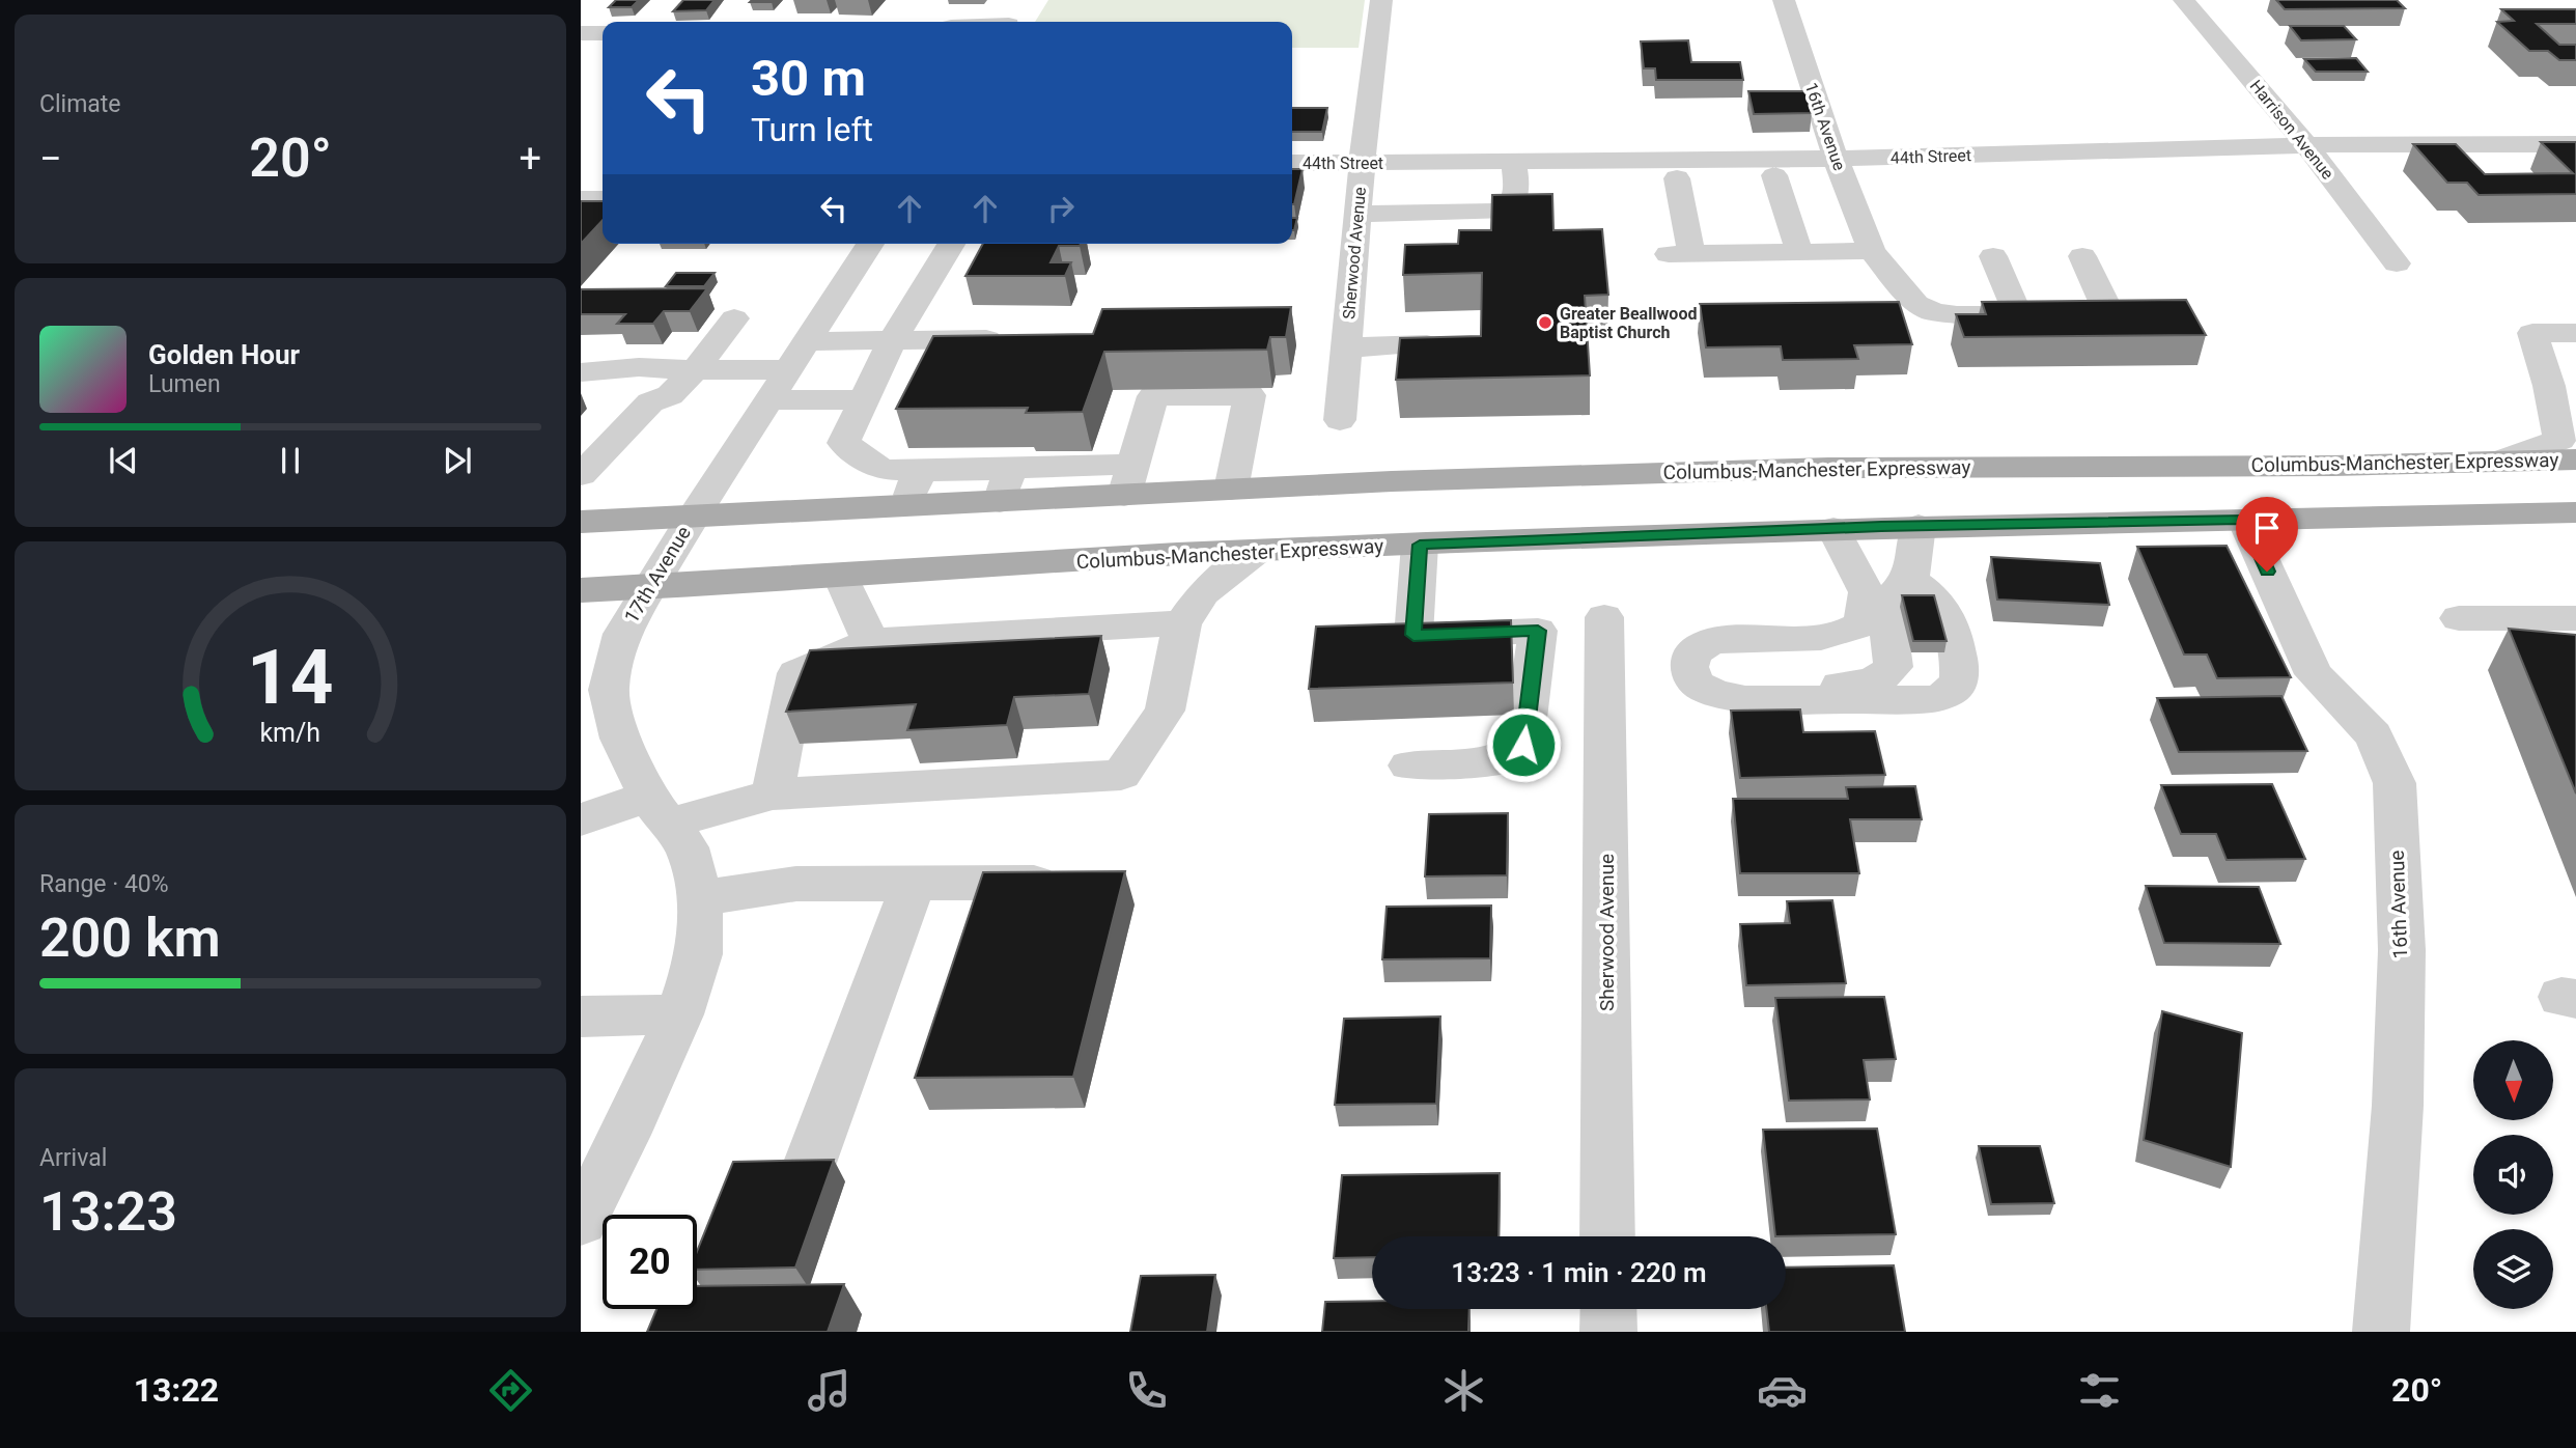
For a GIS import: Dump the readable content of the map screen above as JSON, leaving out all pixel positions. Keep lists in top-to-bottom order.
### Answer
{
  "streets": {
    "main road": ["Columbus-Manchester Expressway"],
    "street": [
      "16th Avenue",
      "Harrison Avenue",
      "44th Street",
      "Sherwood Avenue",
      "17th Avenue"
    ]
  },
  "crossings": [
    ["16th Avenue", "44th Street"],
    ["16th Avenue", "Columbus-Manchester Expressway"],
    ["Harrison Avenue", "44th Street"],
    ["44th Street", "Sherwood Avenue"],
    ["Columbus-Manchester Expressway", "17th Avenue"]
  ],
  "places": ["Greater Beallwood Baptist Church"],
  "north": "bottom",
  "page": {
    "tile": [
      "Climate",
      ["Range · 40%", "200 km"],
      ["Arrival", "13:23"]
    ],
    "turn": ["30 m", "Turn left"],
    "heat": ["−", "20°", "+"],
    "song": ["Golden Hour", "Lumen"],
    "limit": "20",
    "trip": "13:23 · 1 min · 220 m",
    "tabs": ["13:22", "20°"],
    "gauge": ["14", "km/h"]
  }
}
